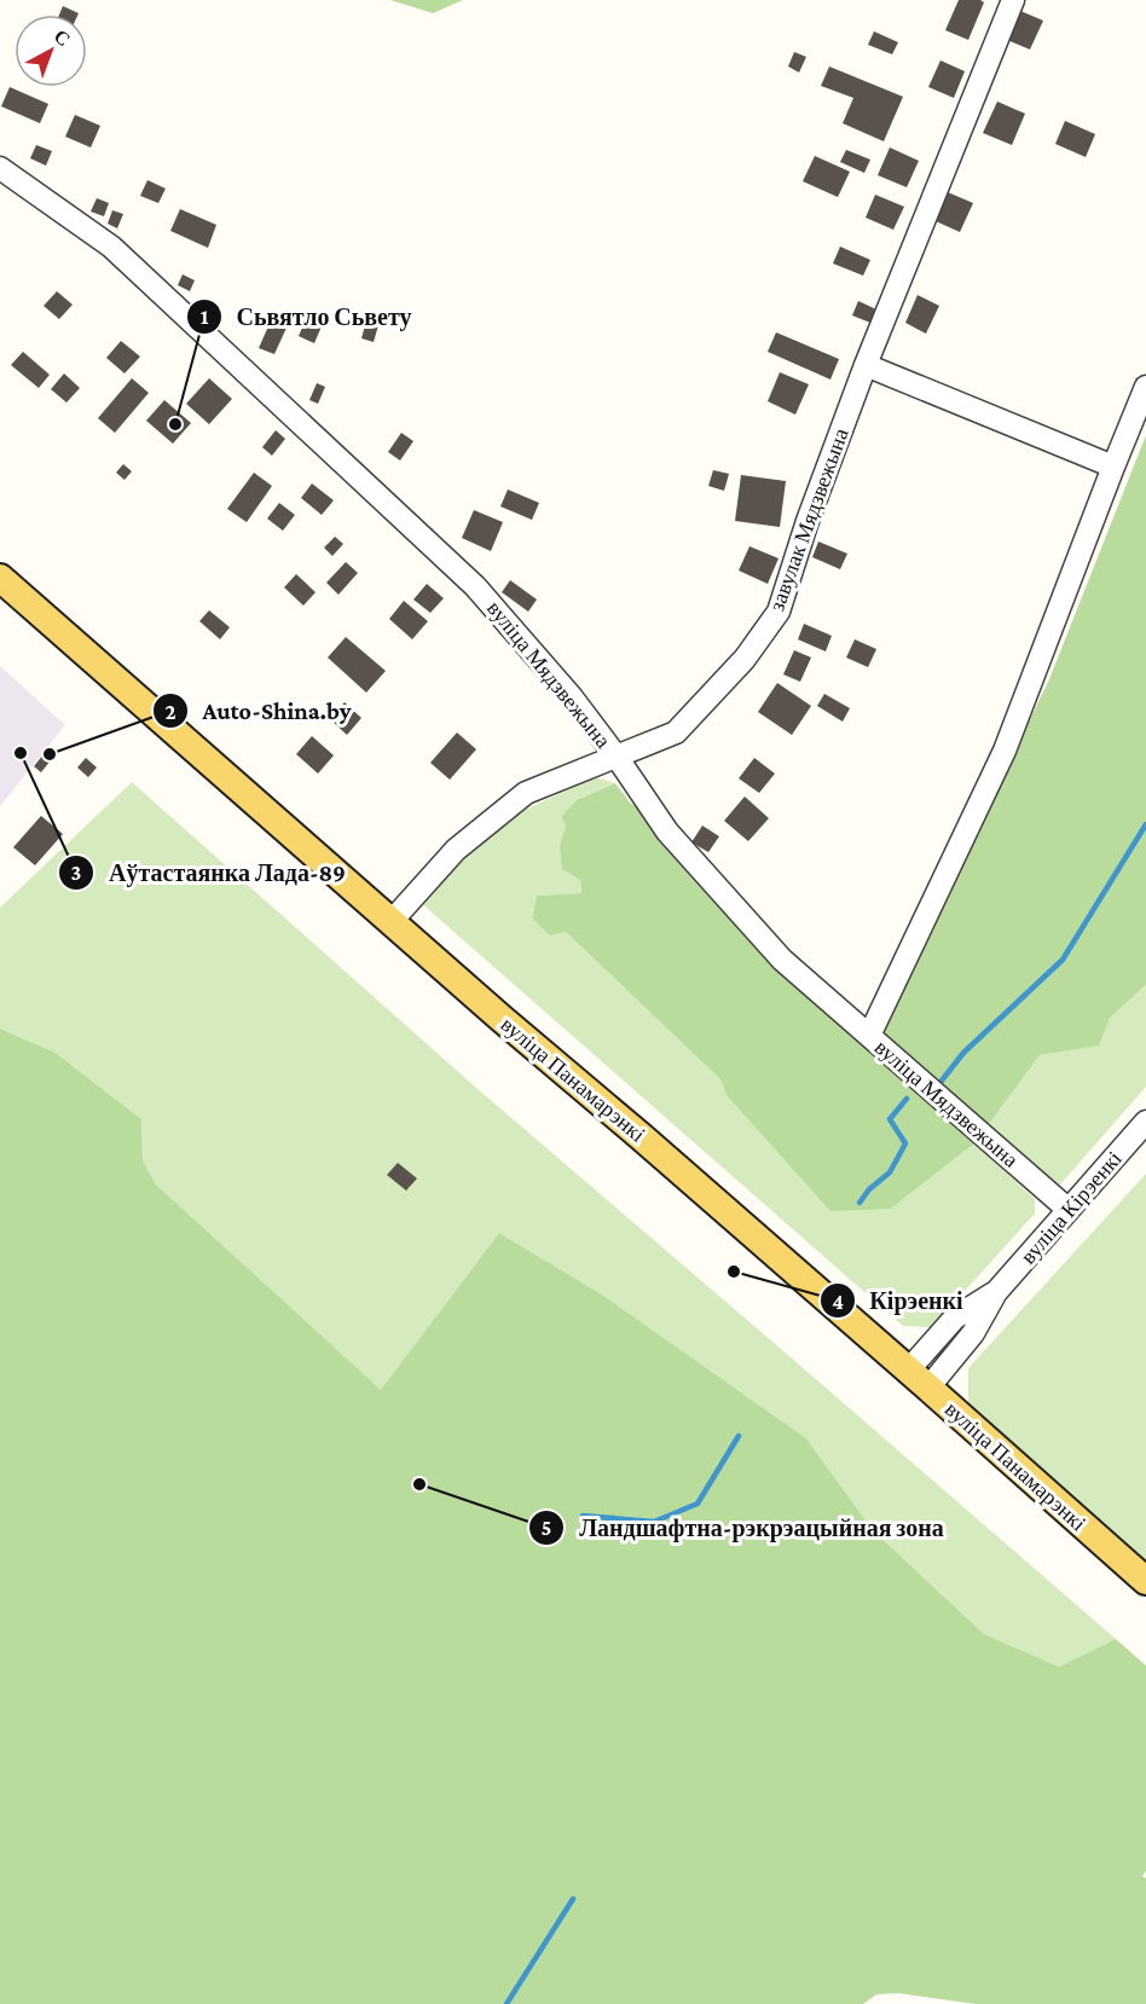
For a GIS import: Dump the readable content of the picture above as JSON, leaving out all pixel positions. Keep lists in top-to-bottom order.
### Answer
{
  "streets": {
    "main road": ["вуліца Панамарэнкі"],
    "street": ["завулак Мядзвежына", "вуліца Мядзвежына", "вуліца Кірэенкі"]
  },
  "crossings": [
    ["завулак Мядзвежына", "вуліца Мядзвежына"],
    ["завулак Мядзвежына", "вуліца Панамарэнкі"],
    ["вуліца Мядзвежына", "вуліца Кірэенкі"],
    ["вуліца Панамарэнкі", "вуліца Кірэенкі"]
  ],
  "places": [
    "Сьвятло Сьвету",
    "Аўтастаянка Лада-89",
    "Auto-Shina.by",
    "Кірэенкі",
    "Ландшафтна-рэкрэацыйная зона"
  ],
  "north": "top right"
}
